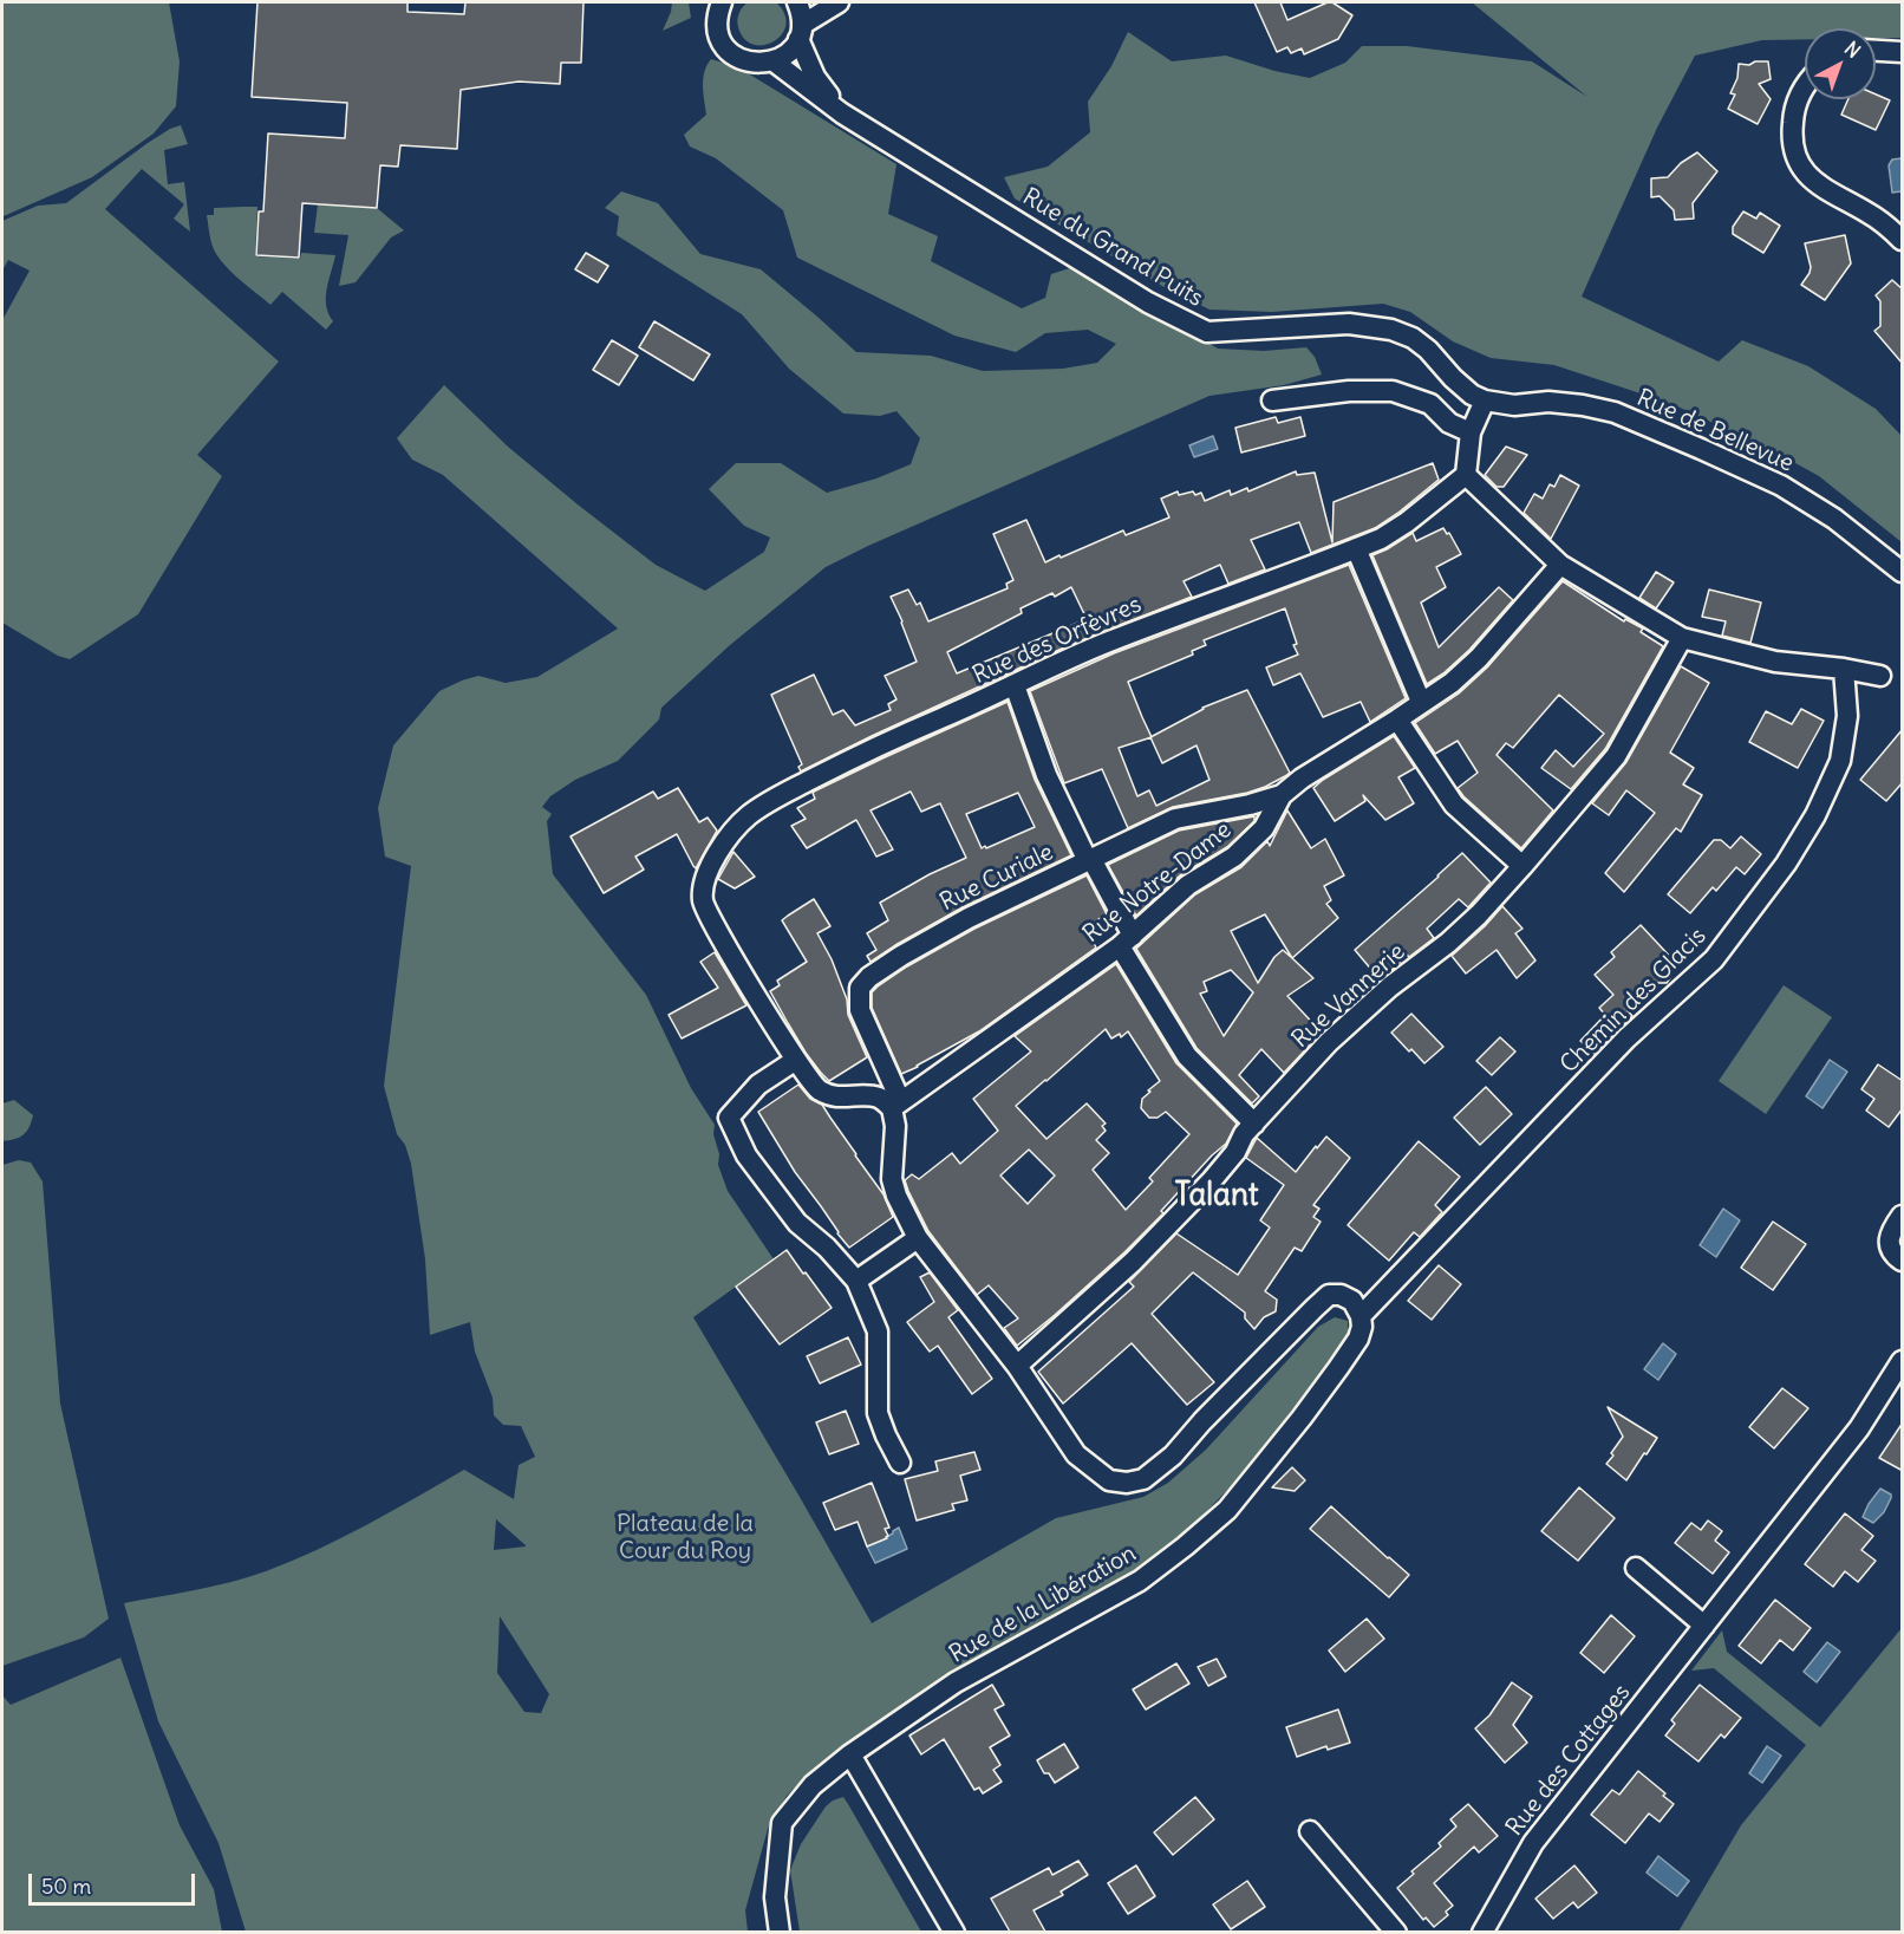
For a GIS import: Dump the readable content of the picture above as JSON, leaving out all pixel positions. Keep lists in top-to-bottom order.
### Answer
{
  "streets": {
    "street": [
      "Rue du Grand Puits",
      "Rue de Bellevue",
      "Rue des Orfèvres",
      "Rue Curiale",
      "Rue Notre-Dame",
      "Rue Vannerie",
      "Chemin des Glacis",
      "Rue de la Libération",
      "Rue des Cottages"
    ]
  },
  "crossings": [
    ["Rue du Grand Puits", "Rue de Bellevue"],
    ["Rue Curiale", "Rue Notre-Dame"],
    ["Chemin des Glacis", "Rue de la Libération"]
  ],
  "districts": ["Talant"],
  "parks": ["Plateau de la Cour du Roy"],
  "scale_bar": "50 m",
  "north": "top right"
}
